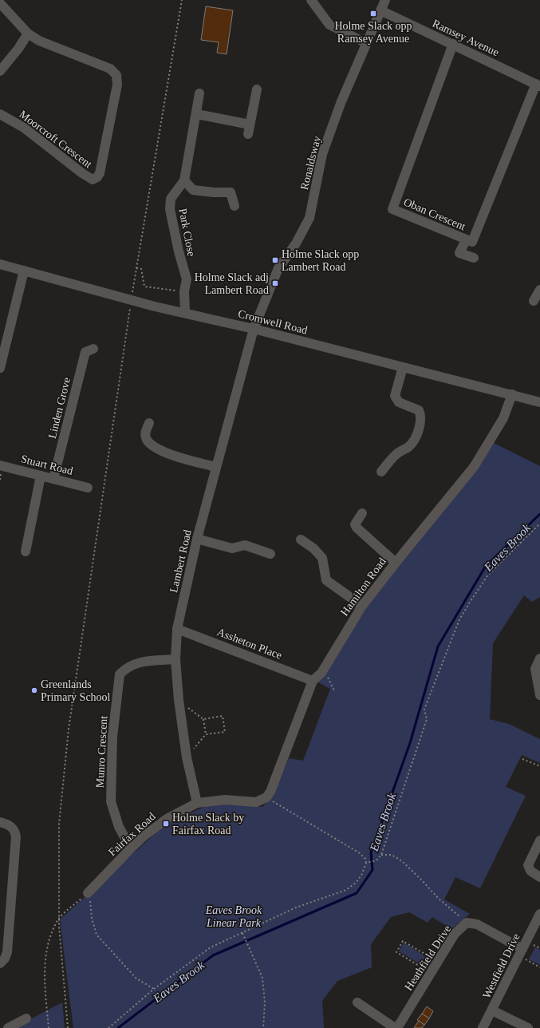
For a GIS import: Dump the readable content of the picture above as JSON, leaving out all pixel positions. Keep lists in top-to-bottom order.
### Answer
{
  "streets": {
    "street": [
      "Ramsey Avenue",
      "Moorcroft Crescent",
      "Ronaldsway",
      "Oban Crescent",
      "Park Close",
      "Cromwell Road",
      "Linden Grove",
      "Stuart Road",
      "Lambert Road",
      "Hamilton Road",
      "Assheton Place",
      "Munro Crescent",
      "Fairfax Road",
      "Heathfield Drive",
      "Westfield Drive"
    ]
  },
  "crossings": [
    ["Ramsey Avenue", "Ronaldsway"],
    ["Ramsey Avenue", "Oban Crescent"],
    ["Ronaldsway", "Cromwell Road"],
    ["Ronaldsway", "Lambert Road"],
    ["Park Close", "Cromwell Road"],
    ["Cromwell Road", "Lambert Road"],
    ["Cromwell Road", "Hamilton Road"],
    ["Linden Grove", "Stuart Road"],
    ["Lambert Road", "Assheton Place"],
    ["Lambert Road", "Munro Crescent"],
    ["Lambert Road", "Fairfax Road"],
    ["Hamilton Road", "Assheton Place"],
    ["Hamilton Road", "Fairfax Road"],
    ["Munro Crescent", "Fairfax Road"],
    ["Heathfield Drive", "Westfield Drive"]
  ],
  "water": ["Eaves Brook"],
  "parks": ["Eaves Brook Linear Park"],
  "places": {
    "transit": [
      "Holme Slack opp Ramsey Avenue",
      "Holme Slack opp Lambert Road",
      "Holme Slack adj Lambert Road",
      "Holme Slack by Fairfax Road"
    ],
    "other": ["Greenlands Primary School"]
  }
}
